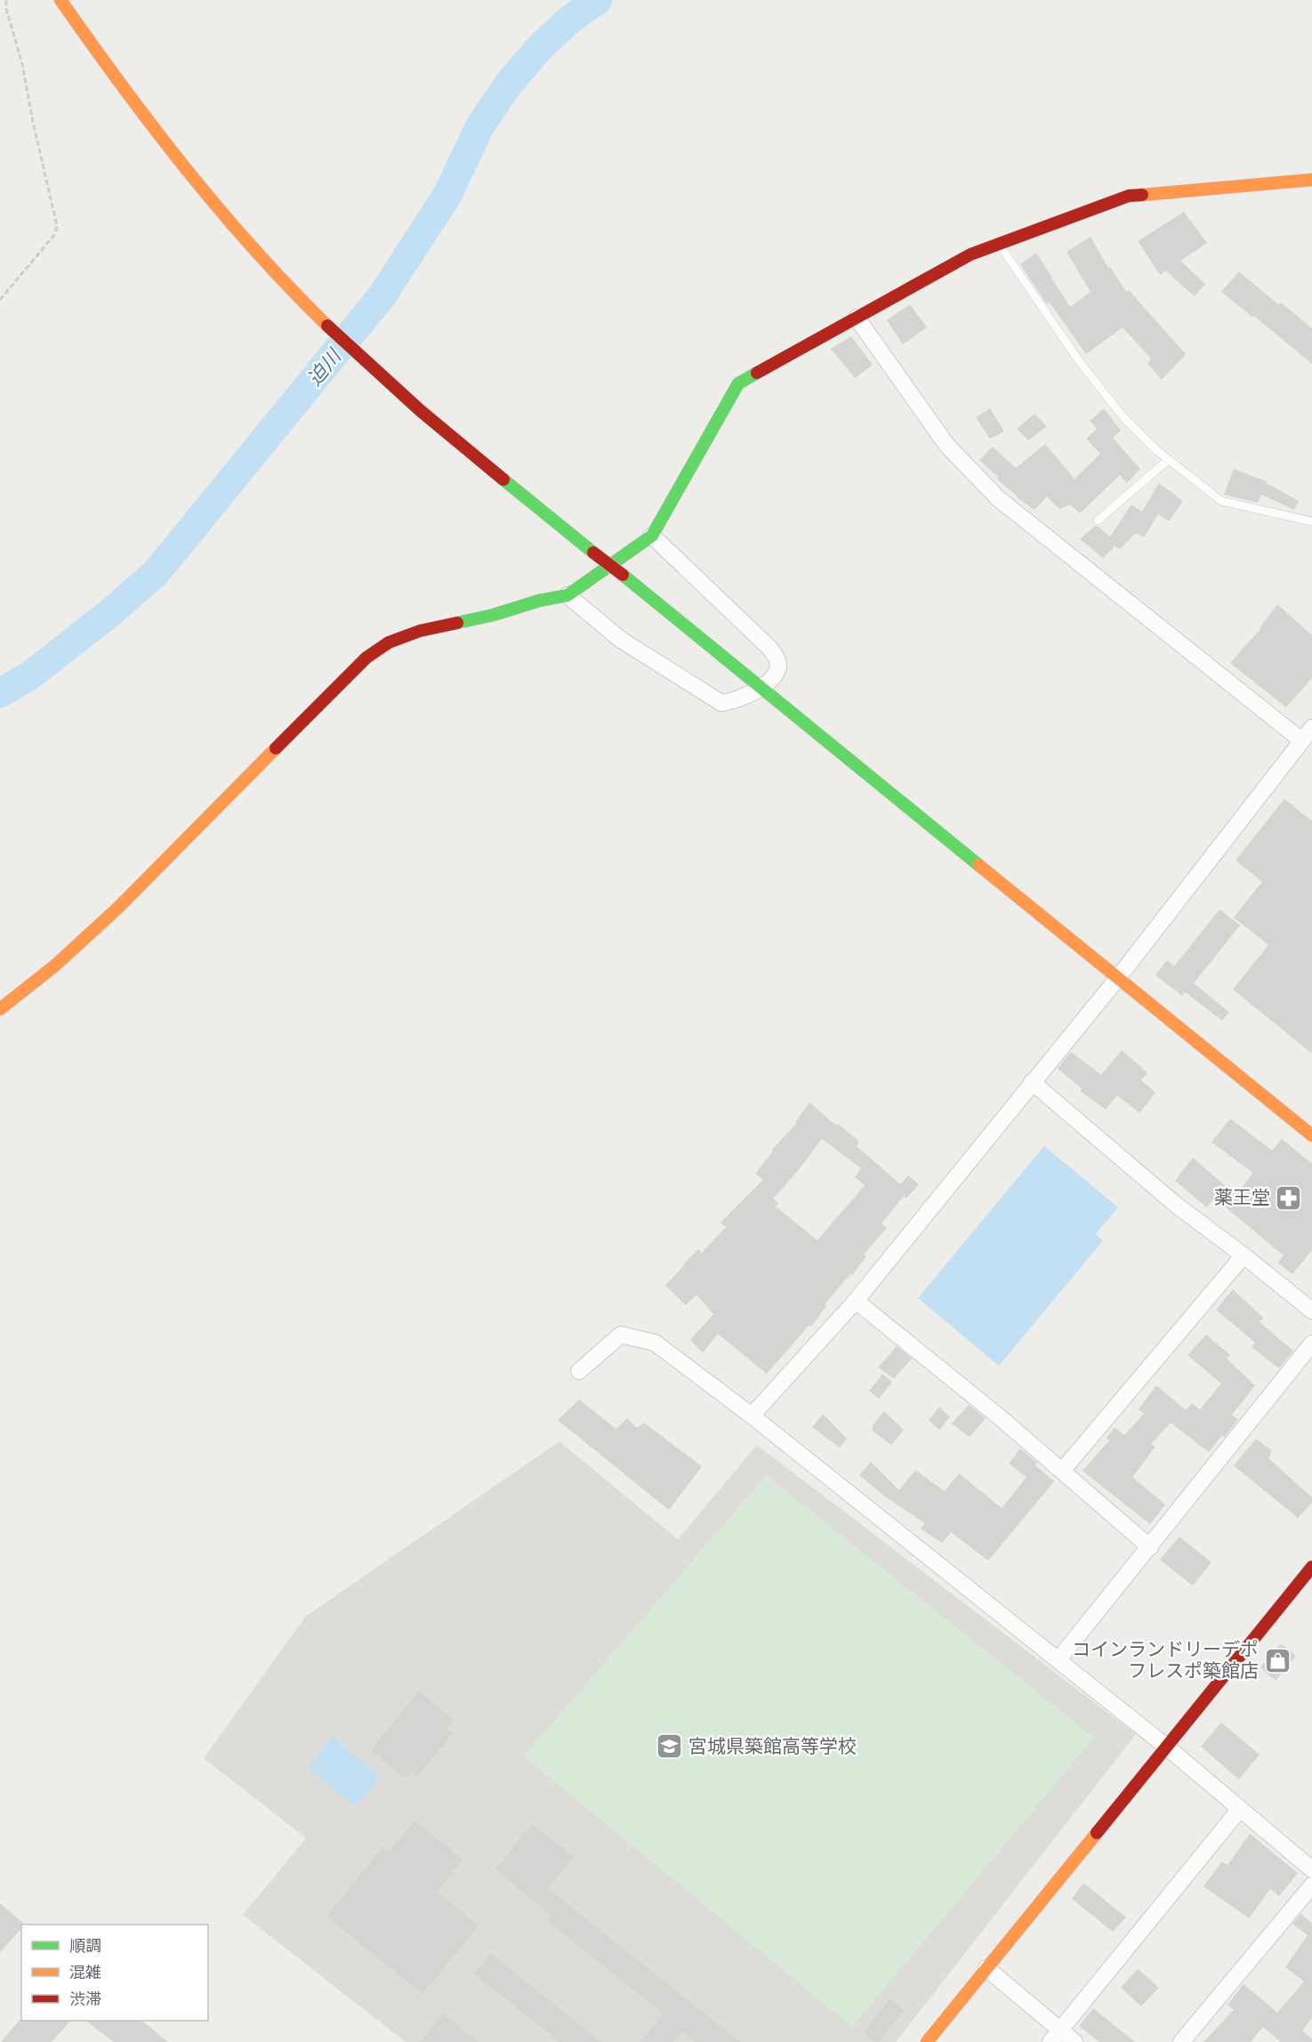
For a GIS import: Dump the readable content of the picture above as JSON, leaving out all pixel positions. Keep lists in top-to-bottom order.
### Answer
{
  "water": ["迫川"],
  "places": {
    "pharmacy": ["薬王堂"],
    "shop": ["コインランドリーデポ フレスポ築館店"],
    "school or university": ["宮城県築館高等学校"]
  },
  "legend": ["順調", "混雑", "渋滞"]
}
